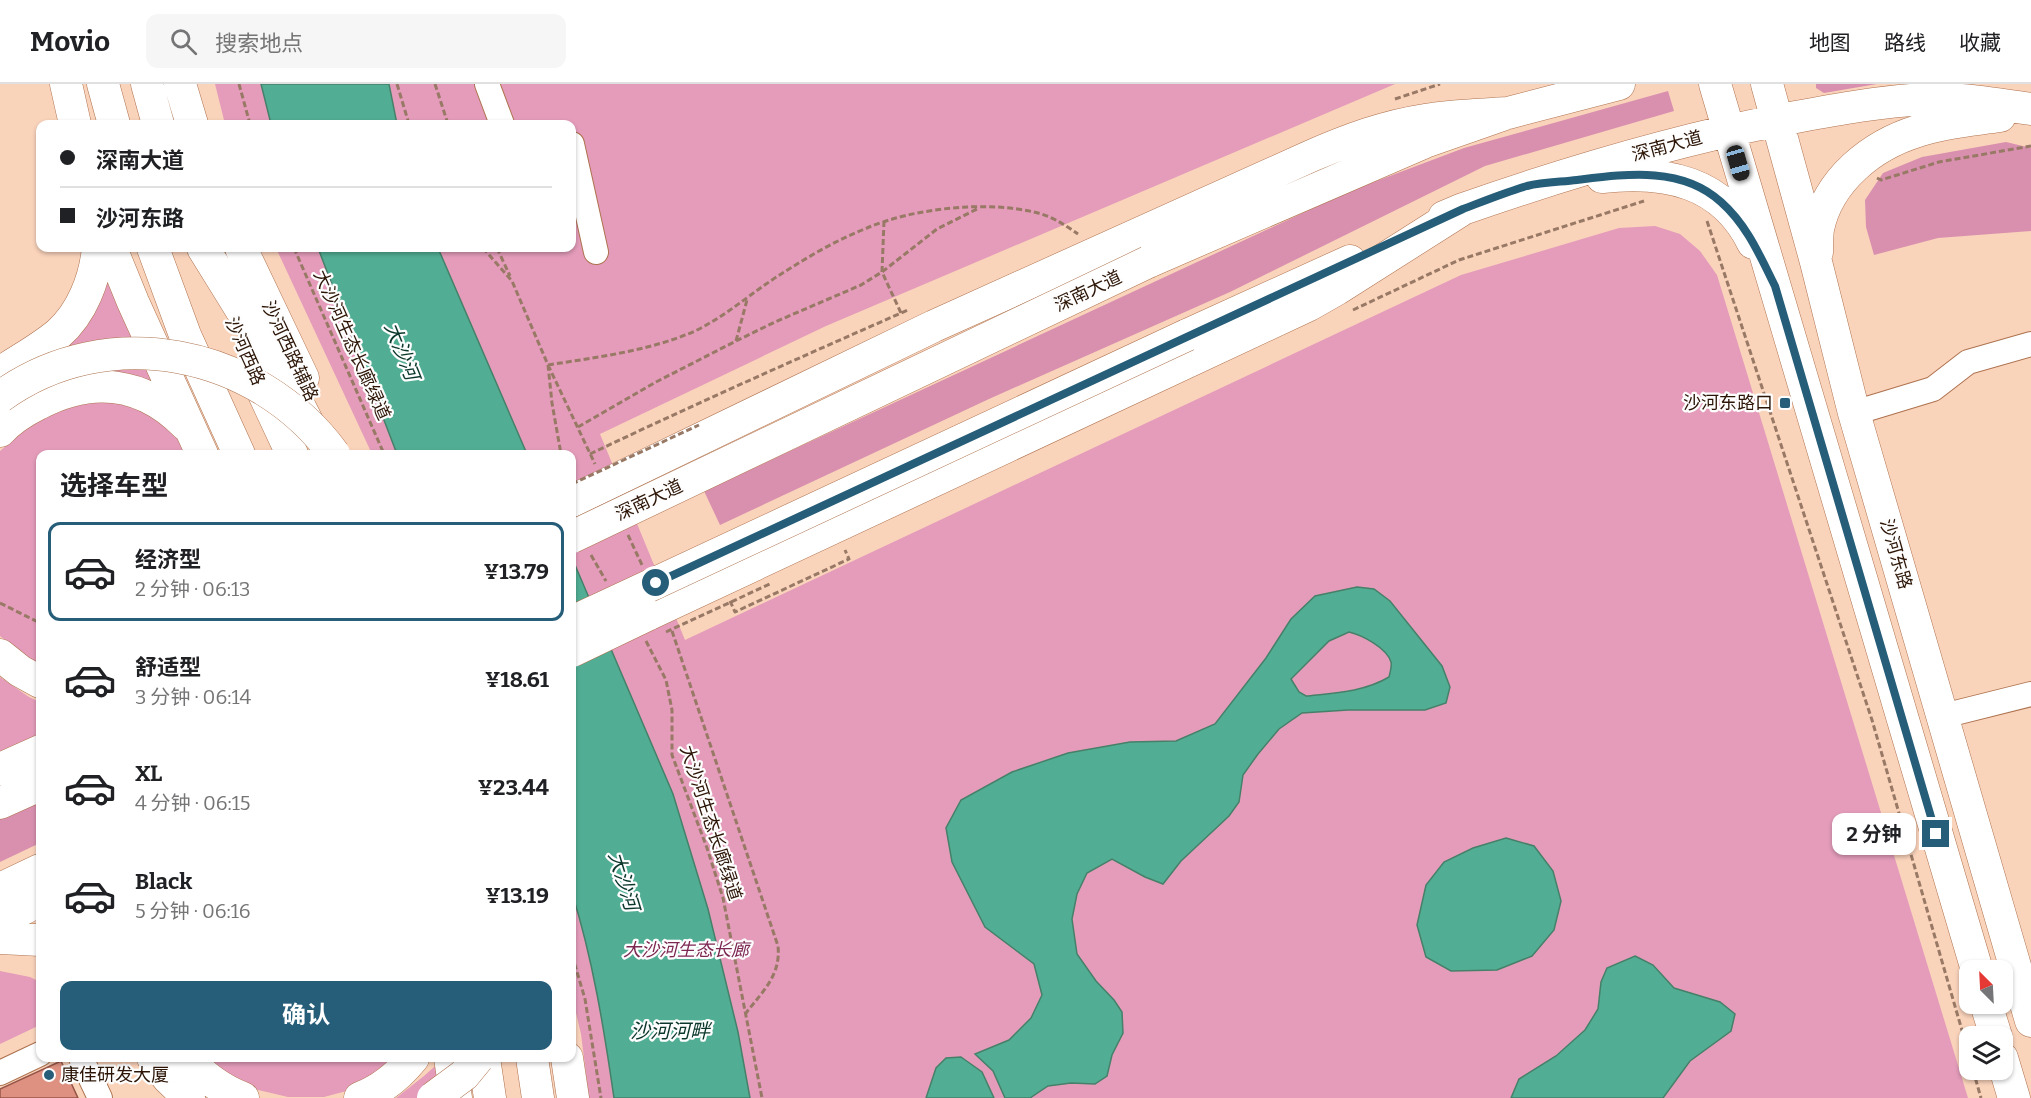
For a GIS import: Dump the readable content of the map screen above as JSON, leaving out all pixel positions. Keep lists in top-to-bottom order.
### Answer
{
  "streets": {
    "main road": [
      "深南大道",
      "沙河西路",
      "沙河西路辅路",
      "沙河东路"
    ],
    "path": ["大沙河生态长廊绿道"]
  },
  "crossings": [
    ["深南大道", "沙河东路"]
  ],
  "water": ["大沙河", "沙河河畔"],
  "parks": ["大沙河生态长廊"],
  "places": {
    "transit": ["沙河东路口"],
    "other": ["康佳研发大厦"]
  },
  "north": "top left",
  "page": {
    "header": "Movio",
    "search": "搜索地点",
    "nav": ["地图", "路线", "收藏"],
    "banner": ["深南大道", "沙河东路"],
    "heading": "选择车型",
    "list": [
      {
        "name": "经济型",
        "note": "2 分钟 · 06:13",
        "value": "¥13.79"
      },
      {
        "name": "舒适型",
        "note": "3 分钟 · 06:14",
        "value": "¥18.61"
      },
      {
        "name": "XL",
        "note": "4 分钟 · 06:15",
        "value": "¥23.44"
      },
      {
        "name": "Black",
        "note": "5 分钟 · 06:16",
        "value": "¥13.19"
      }
    ],
    "bubble": "2 分钟",
    "buttons": "确认"
  }
}
